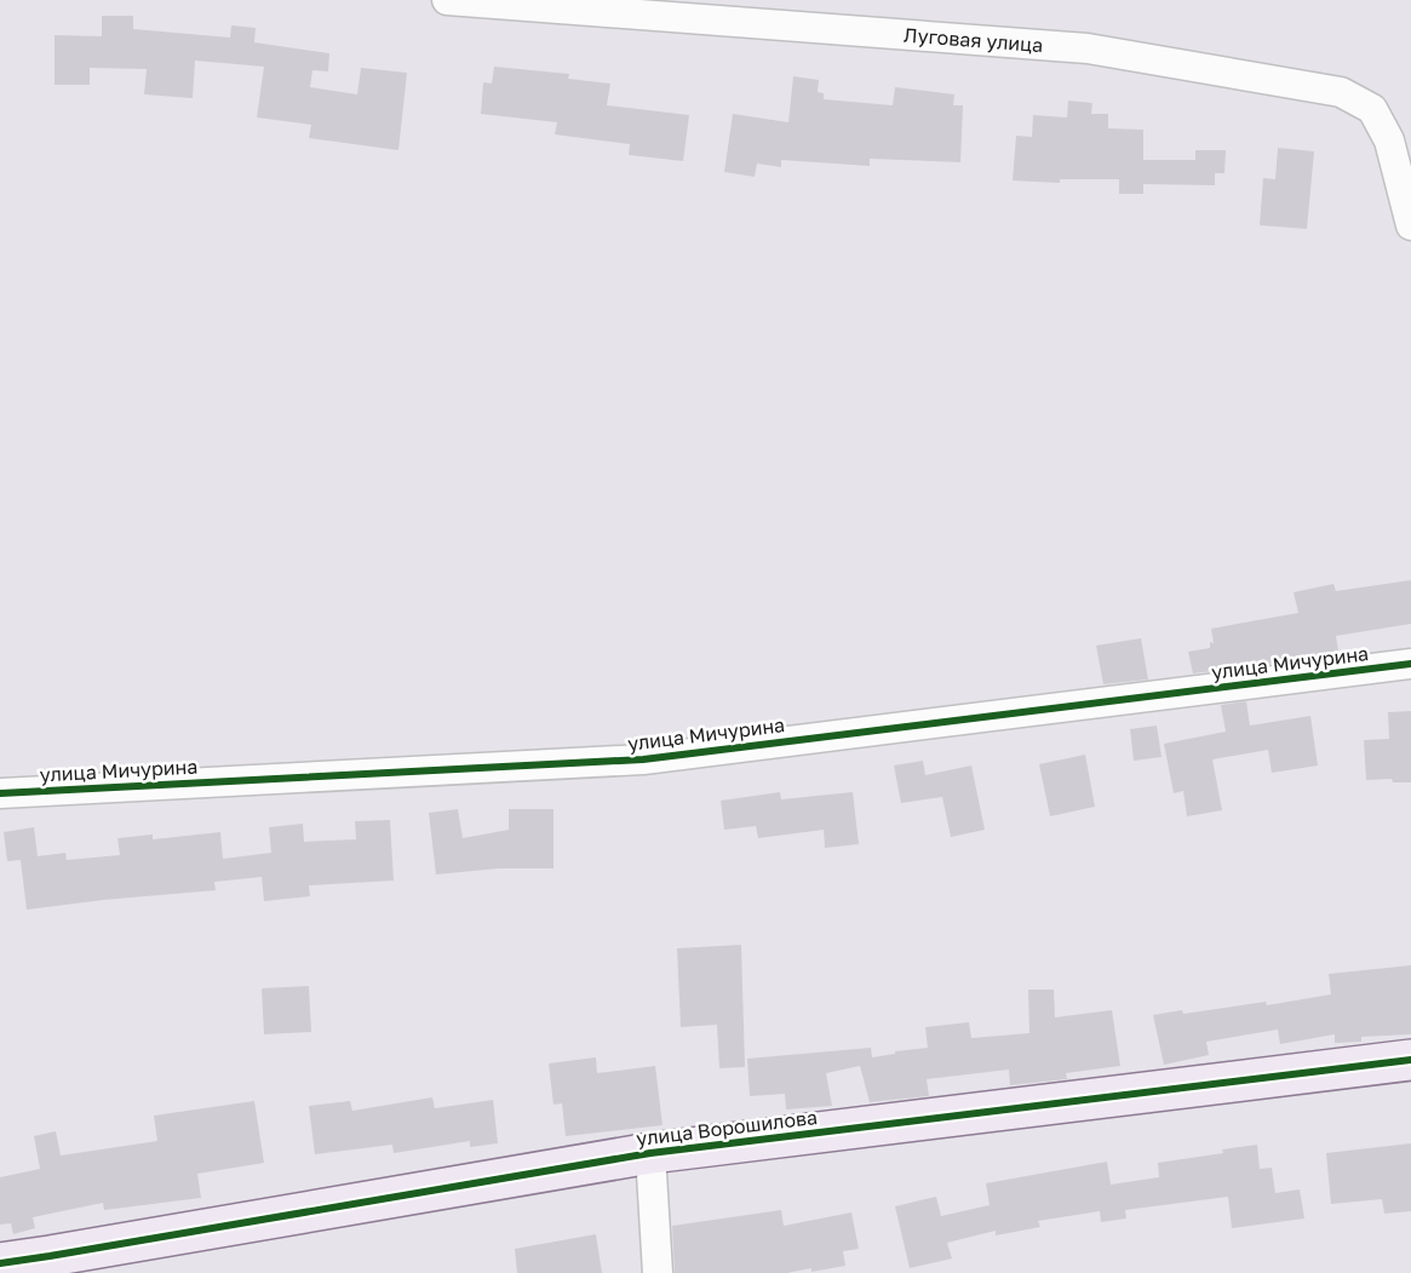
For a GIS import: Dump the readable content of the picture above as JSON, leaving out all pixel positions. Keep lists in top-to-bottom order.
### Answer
{
  "streets": {
    "street": ["Луговая улица", "улица Мичурина", "улица Ворошилова"]
  }
}
